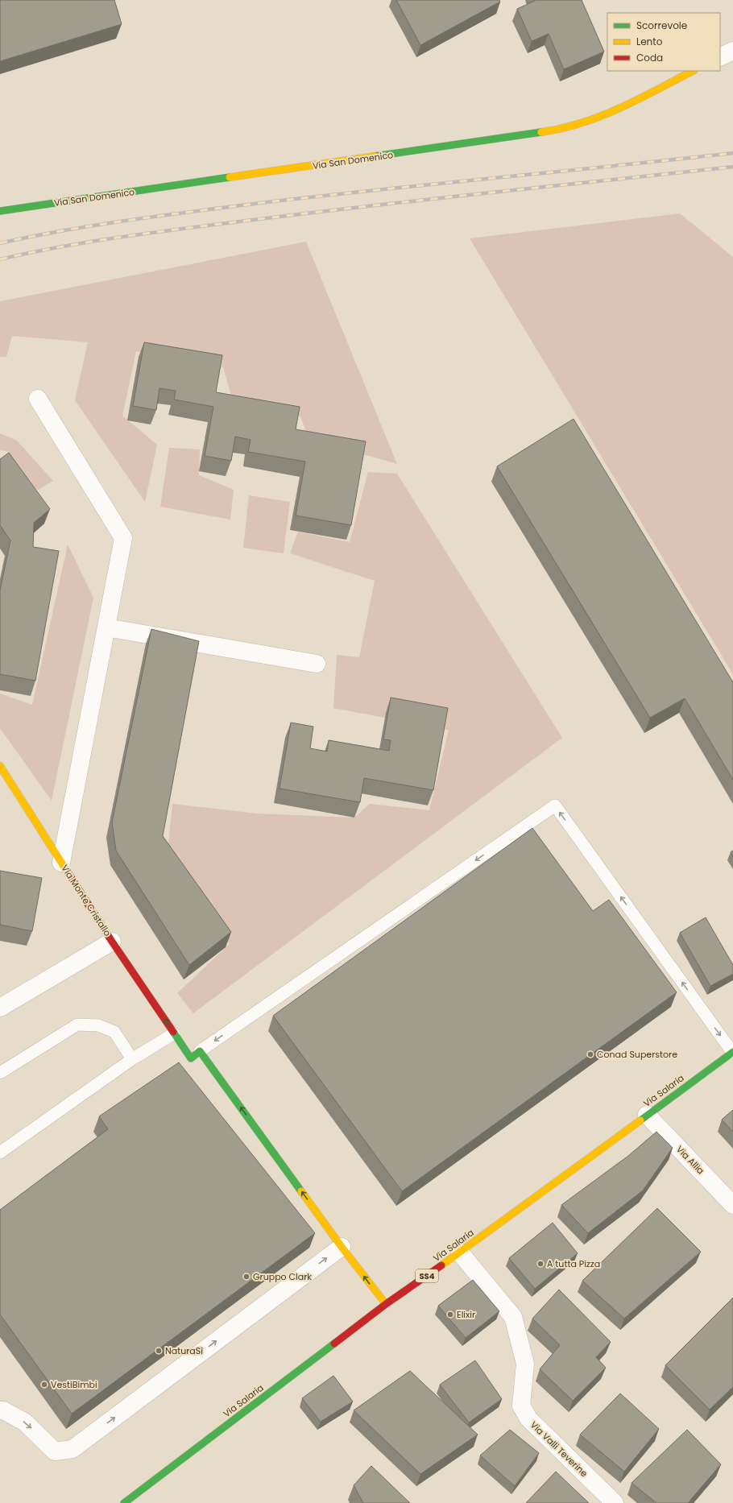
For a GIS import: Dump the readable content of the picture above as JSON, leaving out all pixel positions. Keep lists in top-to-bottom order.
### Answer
{
  "streets": {
    "street": [
      "Via San Domenico",
      "Via Monte Cristallo",
      "Via Salaria",
      "Via Allia",
      "SS4",
      "Via Valli Teverine"
    ]
  },
  "crossings": [
    ["Via Salaria", "Via Allia"],
    ["Via Salaria", "Via Valli Teverine"]
  ],
  "places": [
    "Conad Superstore",
    "A tutta Pizza",
    "Gruppo Clark",
    "Elixir",
    "NaturaSì",
    "VestiBimbi"
  ],
  "legend": ["Scorrevole", "Lento", "Coda"]
}
